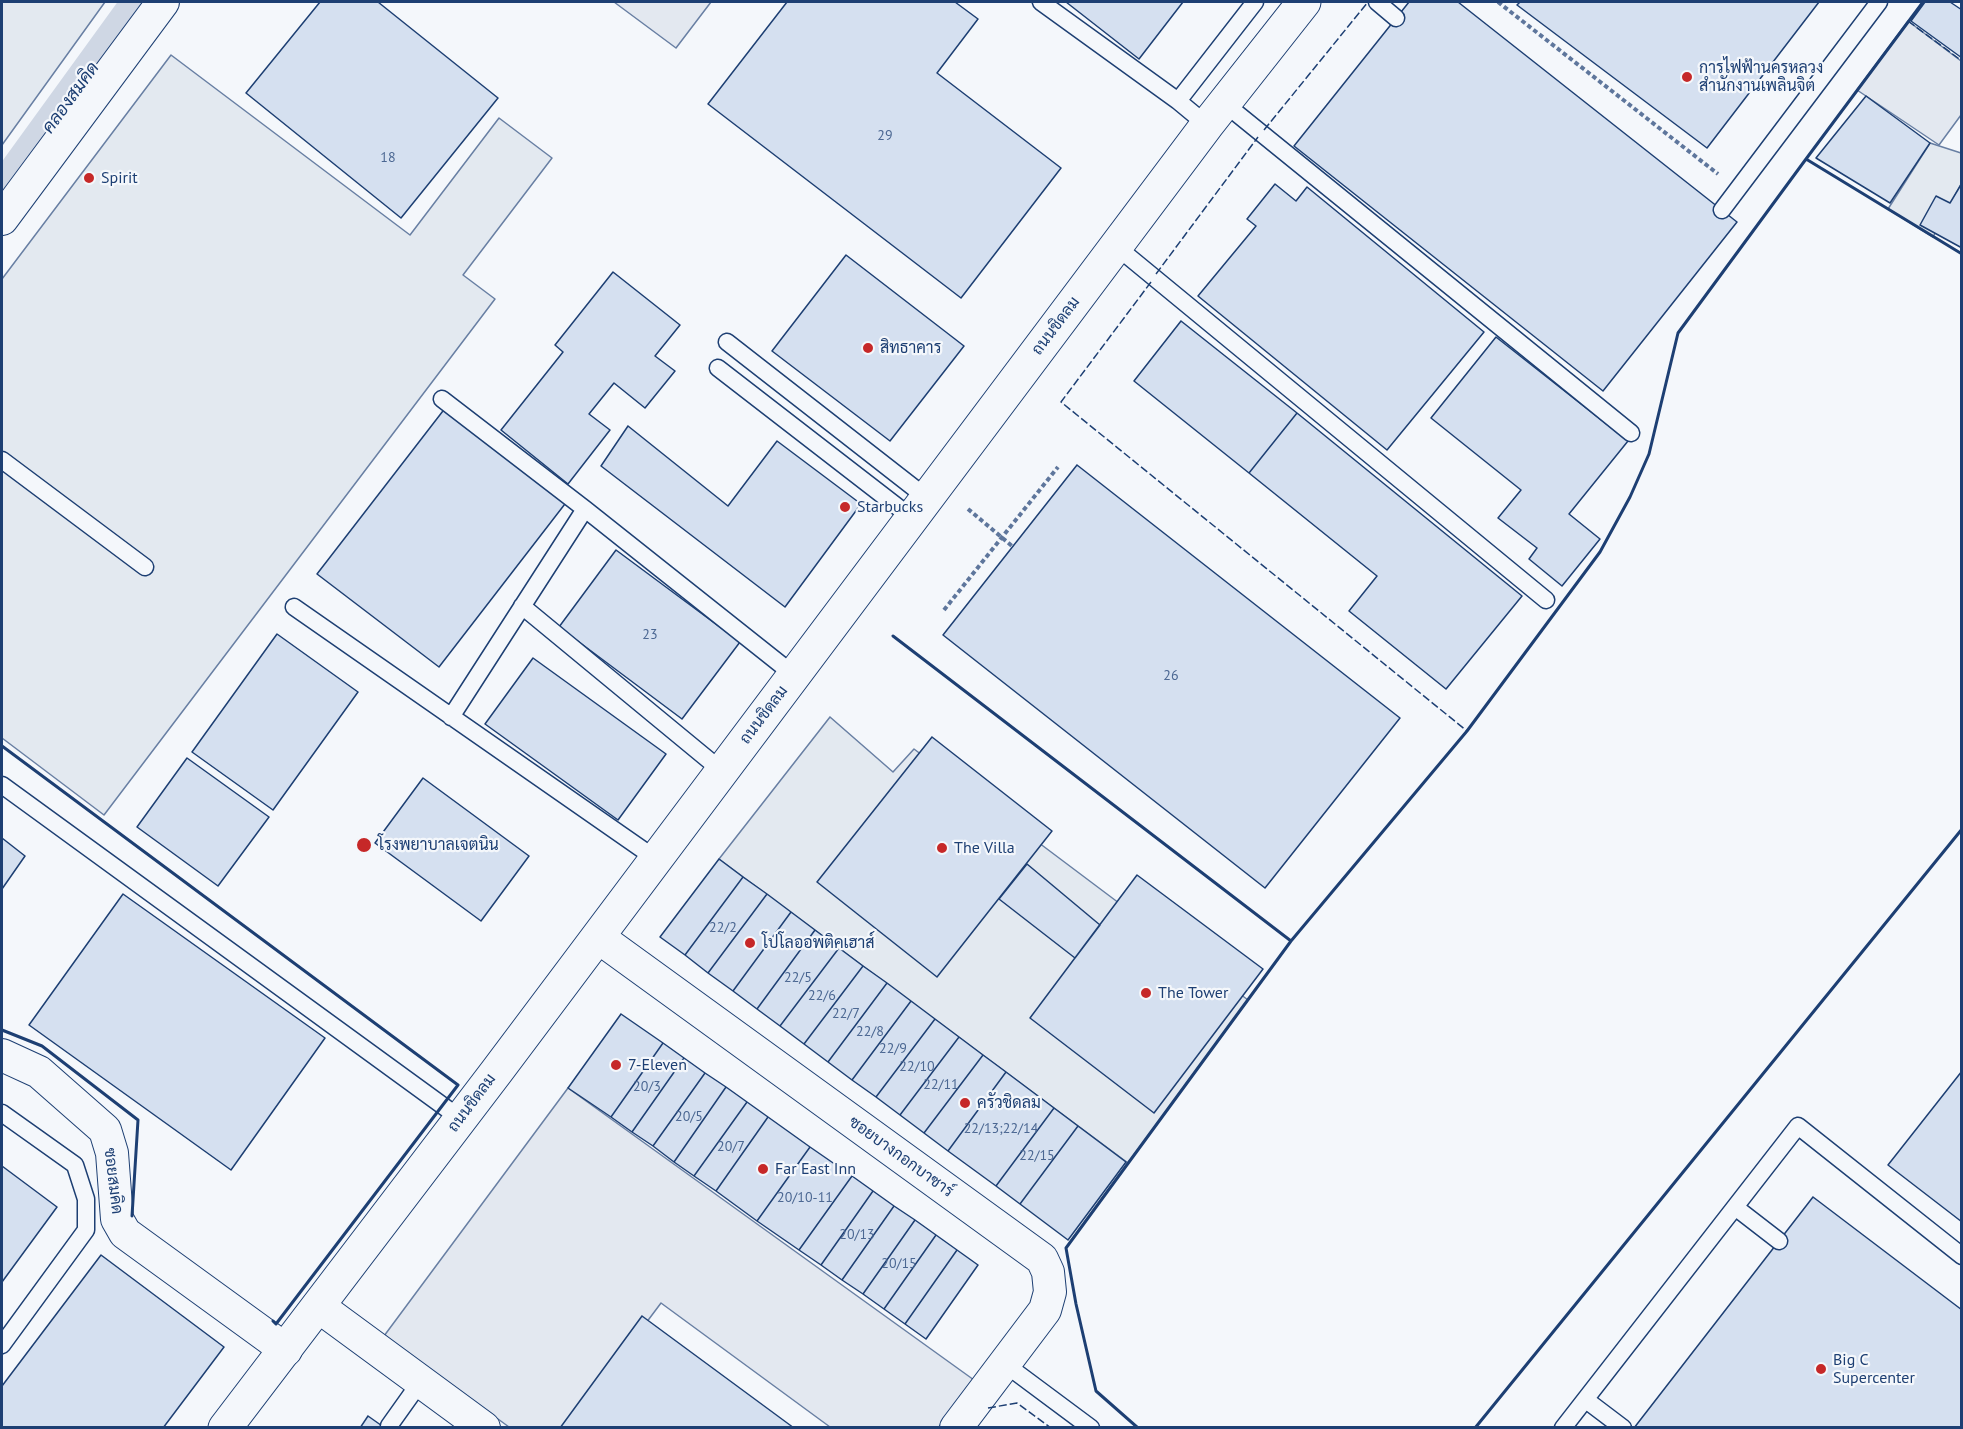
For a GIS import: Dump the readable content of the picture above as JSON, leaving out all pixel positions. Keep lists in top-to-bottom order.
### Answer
{
  "streets": {
    "street": ["ถนนชิดลม", "ซอยบางกอกบาซาร์", "ซอยสมคิด"]
  },
  "crossings": [
    ["ถนนชิดลม", "ซอยบางกอกบาซาร์"],
    ["ถนนชิดลม", "ซอยสมคิด"]
  ],
  "water": ["คลองสมคิด"],
  "places": [
    "การไฟฟ้านครหลวง สำนักงานเพลินจิต",
    "Spirit",
    "สิทธาคาร",
    "Starbucks",
    "โรงพยาบาลเจตนิน",
    "The Villa",
    "โปโลออพติคเฮาส์",
    "The Tower",
    "7-Eleven",
    "ครัวชิดลม",
    "Far East Inn",
    "Big C Supercenter"
  ],
  "house_numbers": [
    "29",
    "18",
    "23",
    "26",
    "22/2",
    "22/5",
    "22/6",
    "22/7",
    "22/8",
    "22/9",
    "22/10",
    "22/11",
    "20/3",
    "20/5",
    "22/13;22/14",
    "20/7",
    "22/15",
    "20/10-11",
    "20/13",
    "20/15"
  ]
}
